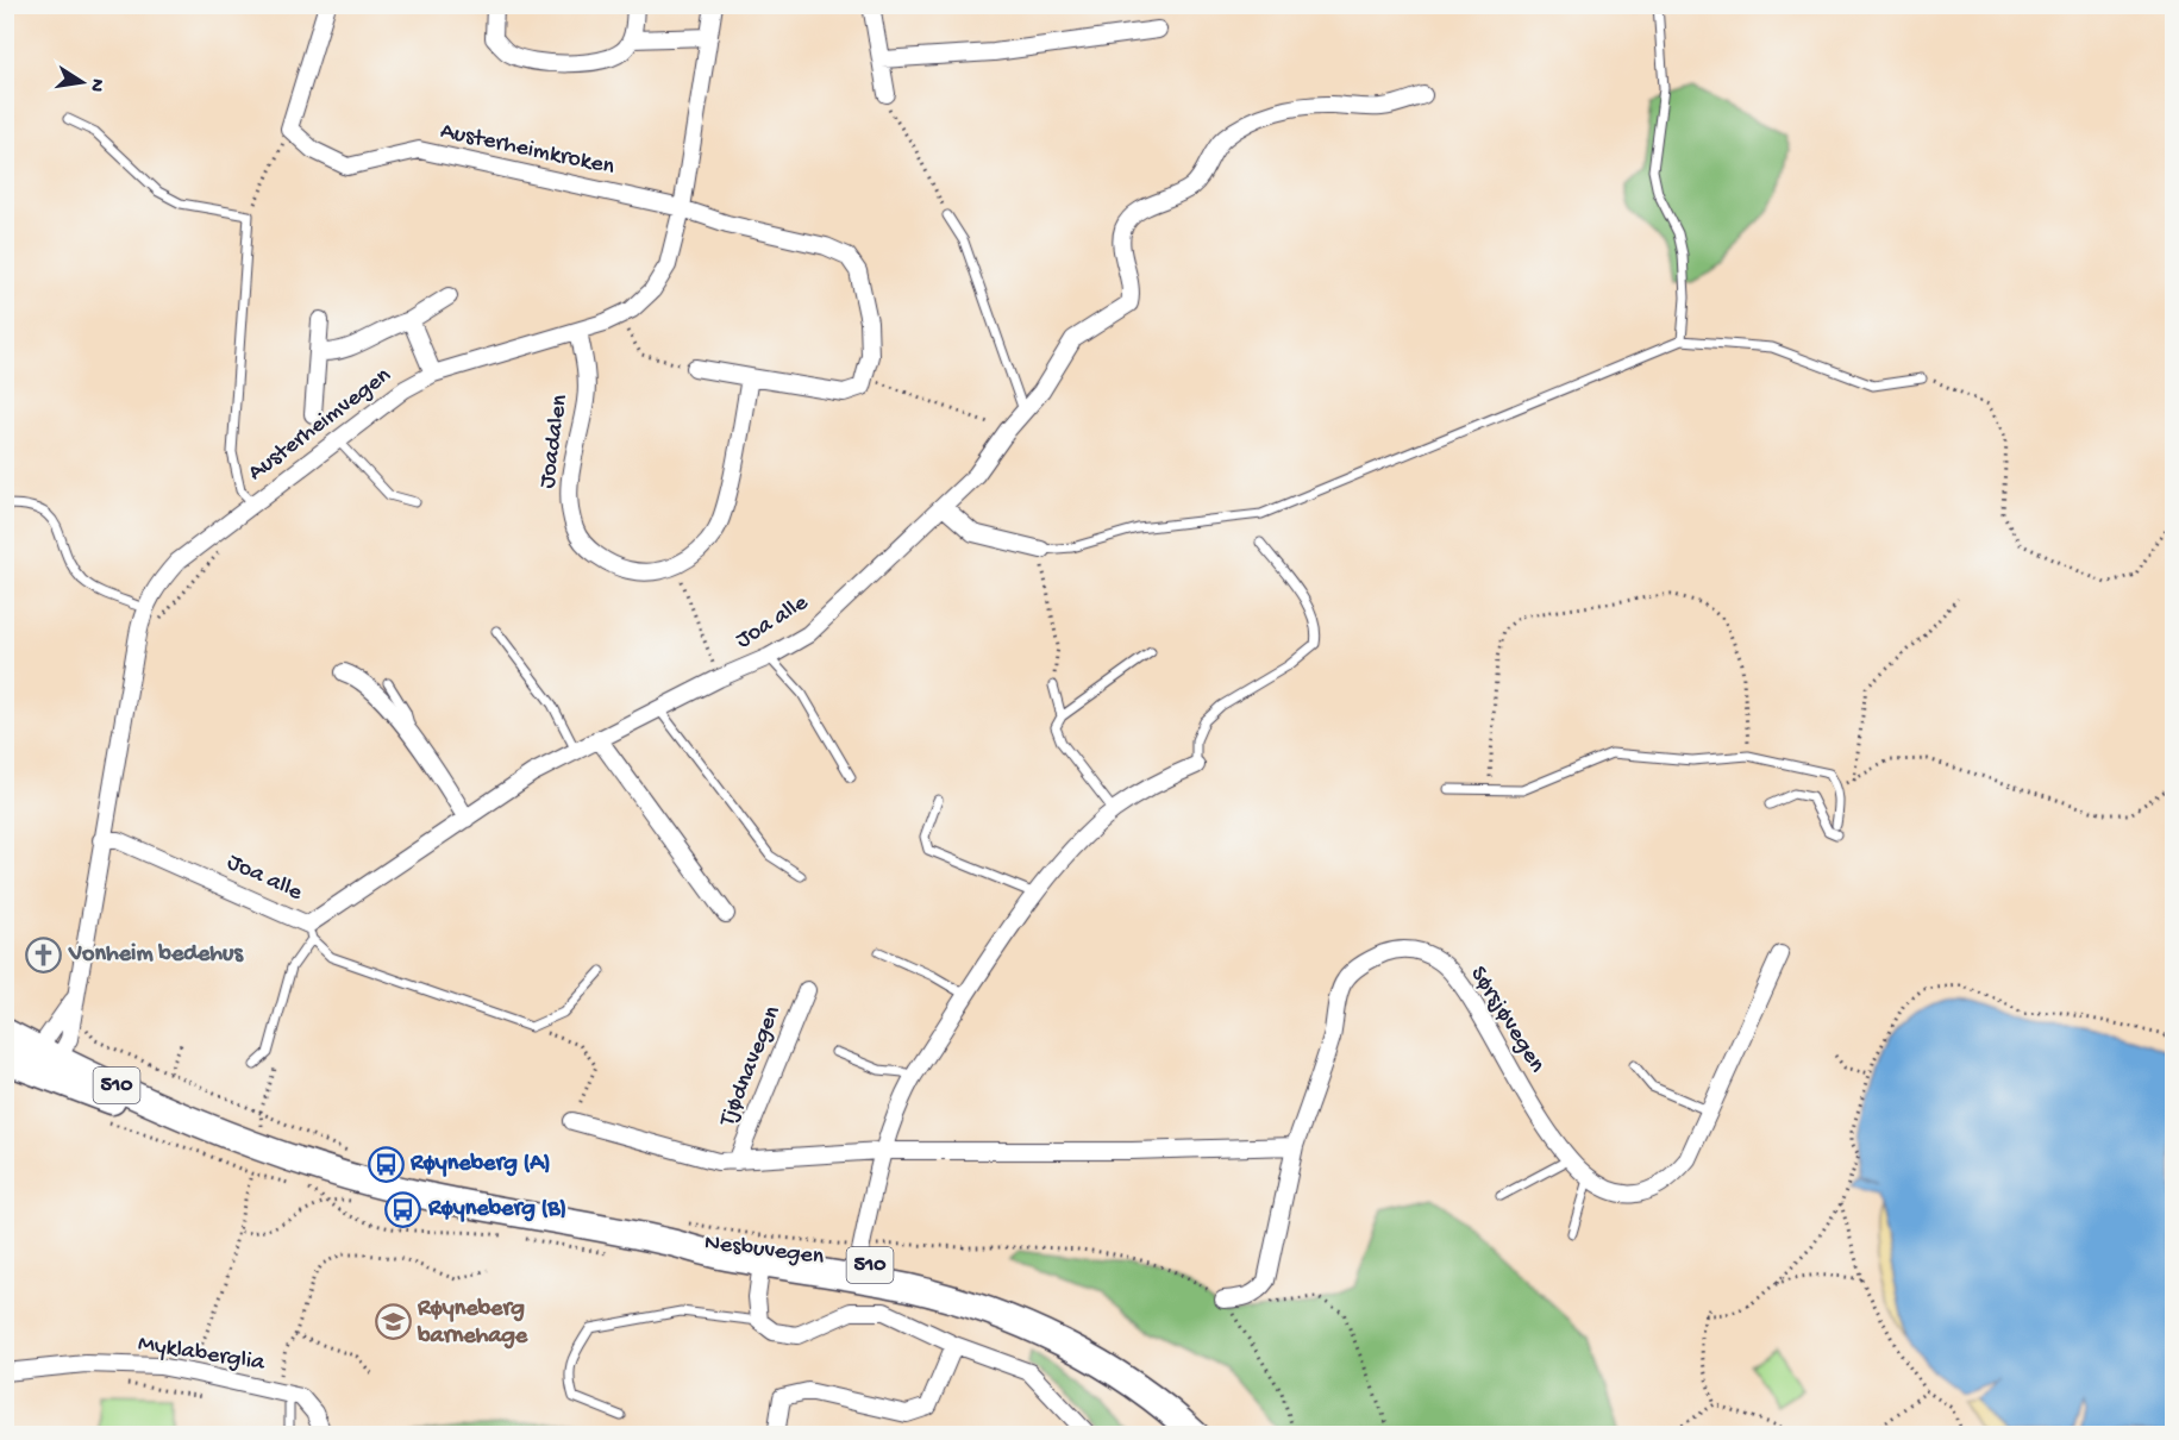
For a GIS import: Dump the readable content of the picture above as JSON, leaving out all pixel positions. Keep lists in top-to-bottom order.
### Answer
{
  "streets": {
    "main road": ["510", "Nesbuvegen"],
    "street": [
      "Austerheimkroken",
      "Austerheimvegen",
      "Joadalen",
      "Joa alle",
      "Sørsjøvegen",
      "Tjødnavegen",
      "Myklaberglia"
    ]
  },
  "crossings": [
    ["Austerheimkroken", "Austerheimvegen"],
    ["Austerheimvegen", "Joadalen"],
    ["Austerheimvegen", "Joa alle"],
    ["Austerheimvegen", "Nesbuvegen"]
  ],
  "places": {
    "church": ["Vonheim bedehus"],
    "bus stop": ["Røyneberg (A)", "Røyneberg (B)"],
    "school or university": ["Røyneberg barnehage"]
  },
  "north": "right"
}
